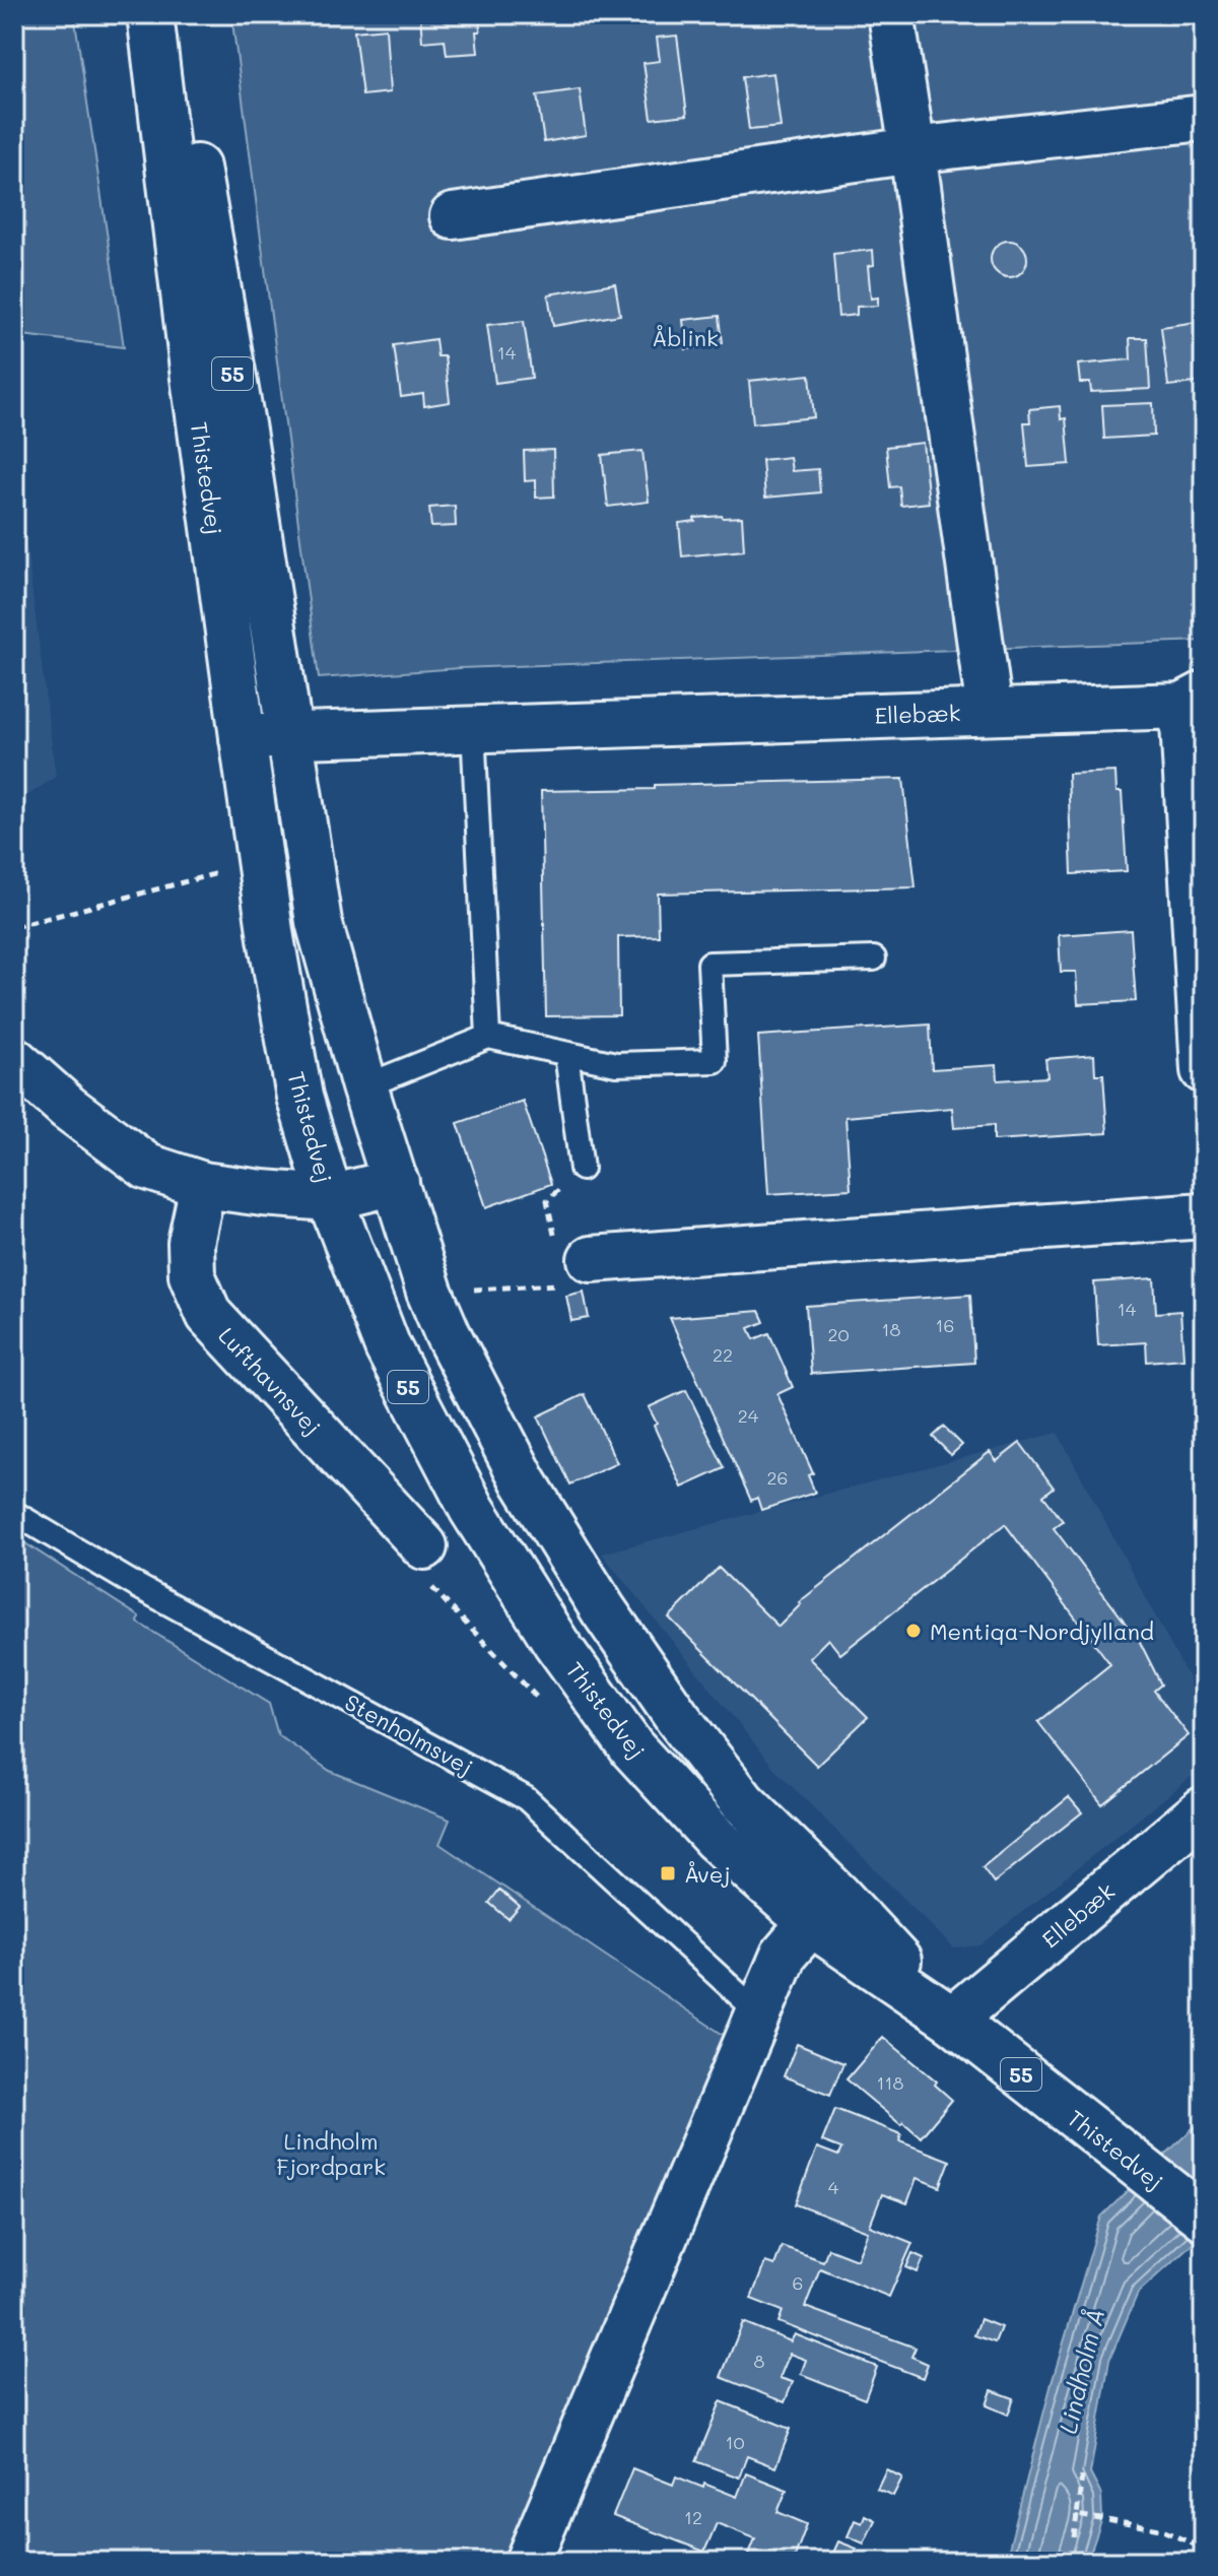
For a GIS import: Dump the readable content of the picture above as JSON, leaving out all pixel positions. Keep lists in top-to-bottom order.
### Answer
{
  "streets": {
    "street": [
      "55",
      "Thistedvej",
      "Ellebæk",
      "Lufthavnsvej"
    ],
    "lane": ["Stenholmsvej"]
  },
  "crossings": [
    ["Thistedvej", "Ellebæk"]
  ],
  "water": ["Lindholm Å"],
  "parks": ["Åblink", "Lindholm Fjordpark"],
  "places": {
    "other": ["Mentiqa-Nordjylland"],
    "transit": ["Åvej"]
  },
  "house_numbers": [
    "14",
    "14",
    "16",
    "18",
    "20",
    "22",
    "24",
    "26",
    "118",
    "4",
    "6",
    "8",
    "10",
    "12"
  ]
}
